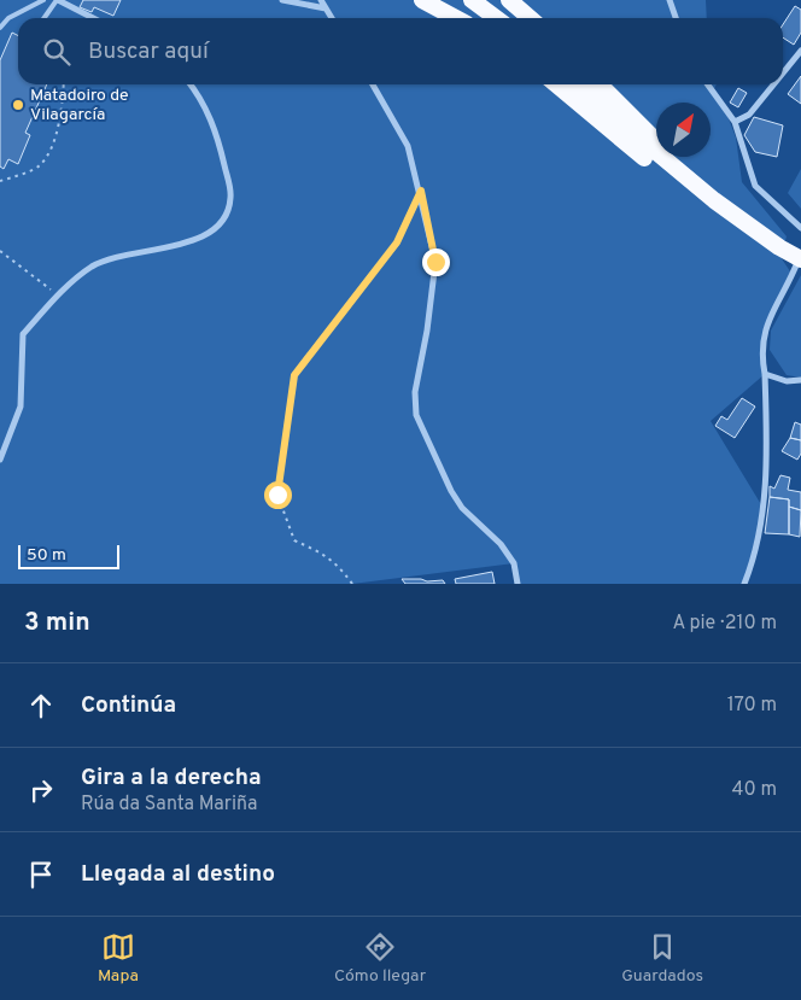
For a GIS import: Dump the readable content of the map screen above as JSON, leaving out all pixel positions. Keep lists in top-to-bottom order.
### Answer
{
  "places": ["Matadoiro de Vilagarcía"],
  "scale_bar": "50 m",
  "north": "top right",
  "page": {
    "search": "Buscar aquí",
    "scale": "50 m",
    "heading": ["3 min", "A pie · 210 m"],
    "list": [
      ["Continúa", "170 m"],
      ["Gira a la derecha", "Rúa da Santa Mariña", "40 m"],
      "Llegada al destino"
    ],
    "nav": ["Mapa", "Cómo llegar", "Guardados"]
  }
}
